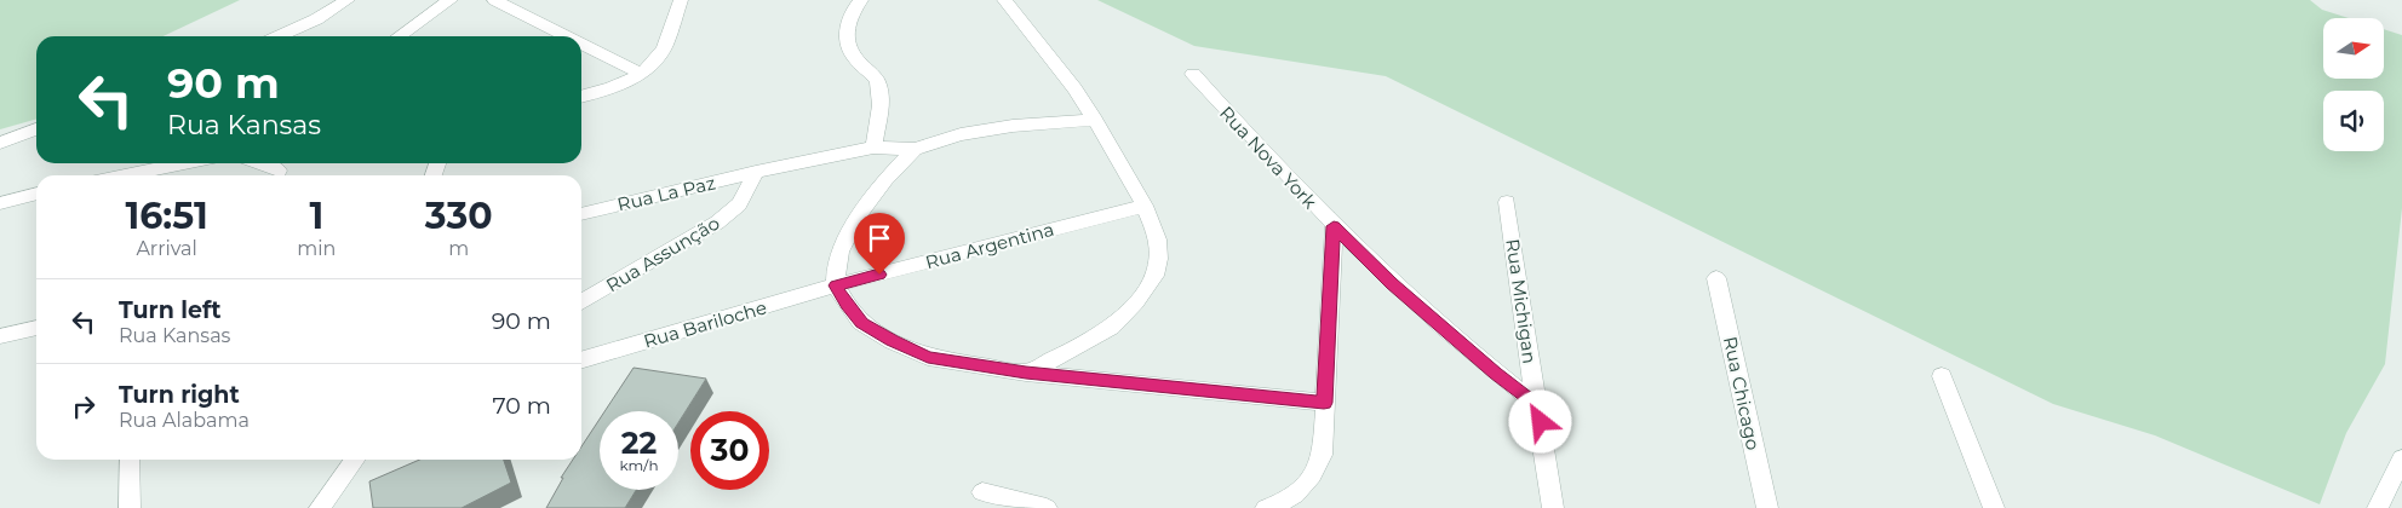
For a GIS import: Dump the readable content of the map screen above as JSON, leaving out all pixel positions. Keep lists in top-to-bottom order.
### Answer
{
  "streets": {
    "street": [
      "Rua Nova York",
      "Rua La Paz",
      "Rua Argentina",
      "Rua Assunção",
      "Rua Michigan",
      "Rua Bariloche",
      "Rua Chicago"
    ]
  },
  "crossings": [
    ["Rua Nova York", "Rua Michigan"],
    ["Rua La Paz", "Rua Assunção"],
    ["Rua Argentina", "Rua Bariloche"]
  ],
  "north": "right",
  "page": {
    "turn": ["90 m", "Rua Kansas"],
    "eta": [
      "16:51",
      "Arrival",
      "1",
      "min",
      "330",
      "m"
    ],
    "list": [
      {
        "name": "Turn left",
        "note": "Rua Kansas",
        "value": "90 m"
      },
      {
        "name": "Turn right",
        "note": "Rua Alabama",
        "value": "70 m"
      }
    ],
    "speed": "22 km/h",
    "limit": "30"
  }
}
